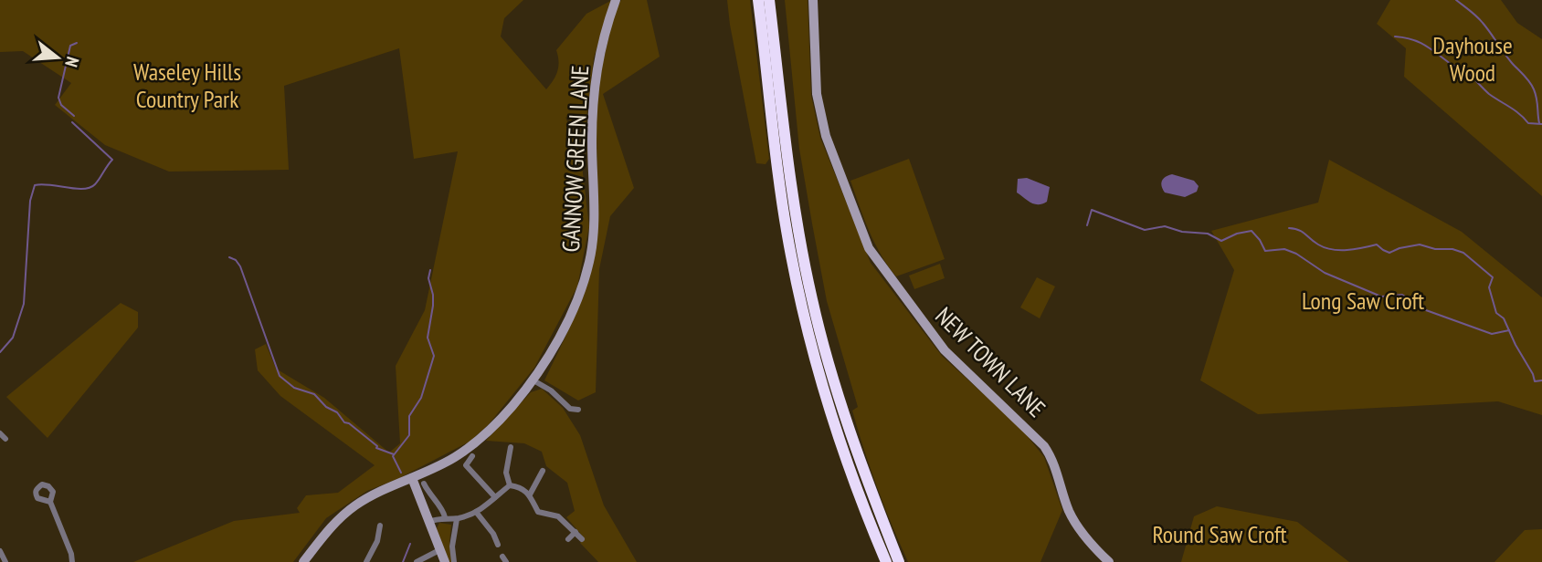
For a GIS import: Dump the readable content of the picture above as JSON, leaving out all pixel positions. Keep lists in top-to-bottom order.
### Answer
{
  "streets": {
    "street": ["GANNOW GREEN LANE", "NEW TOWN LANE"]
  },
  "parks": [
    "Dayhouse Wood",
    "Waseley Hills Country Park",
    "Long Saw Croft",
    "Round Saw Croft"
  ],
  "north": "right"
}
